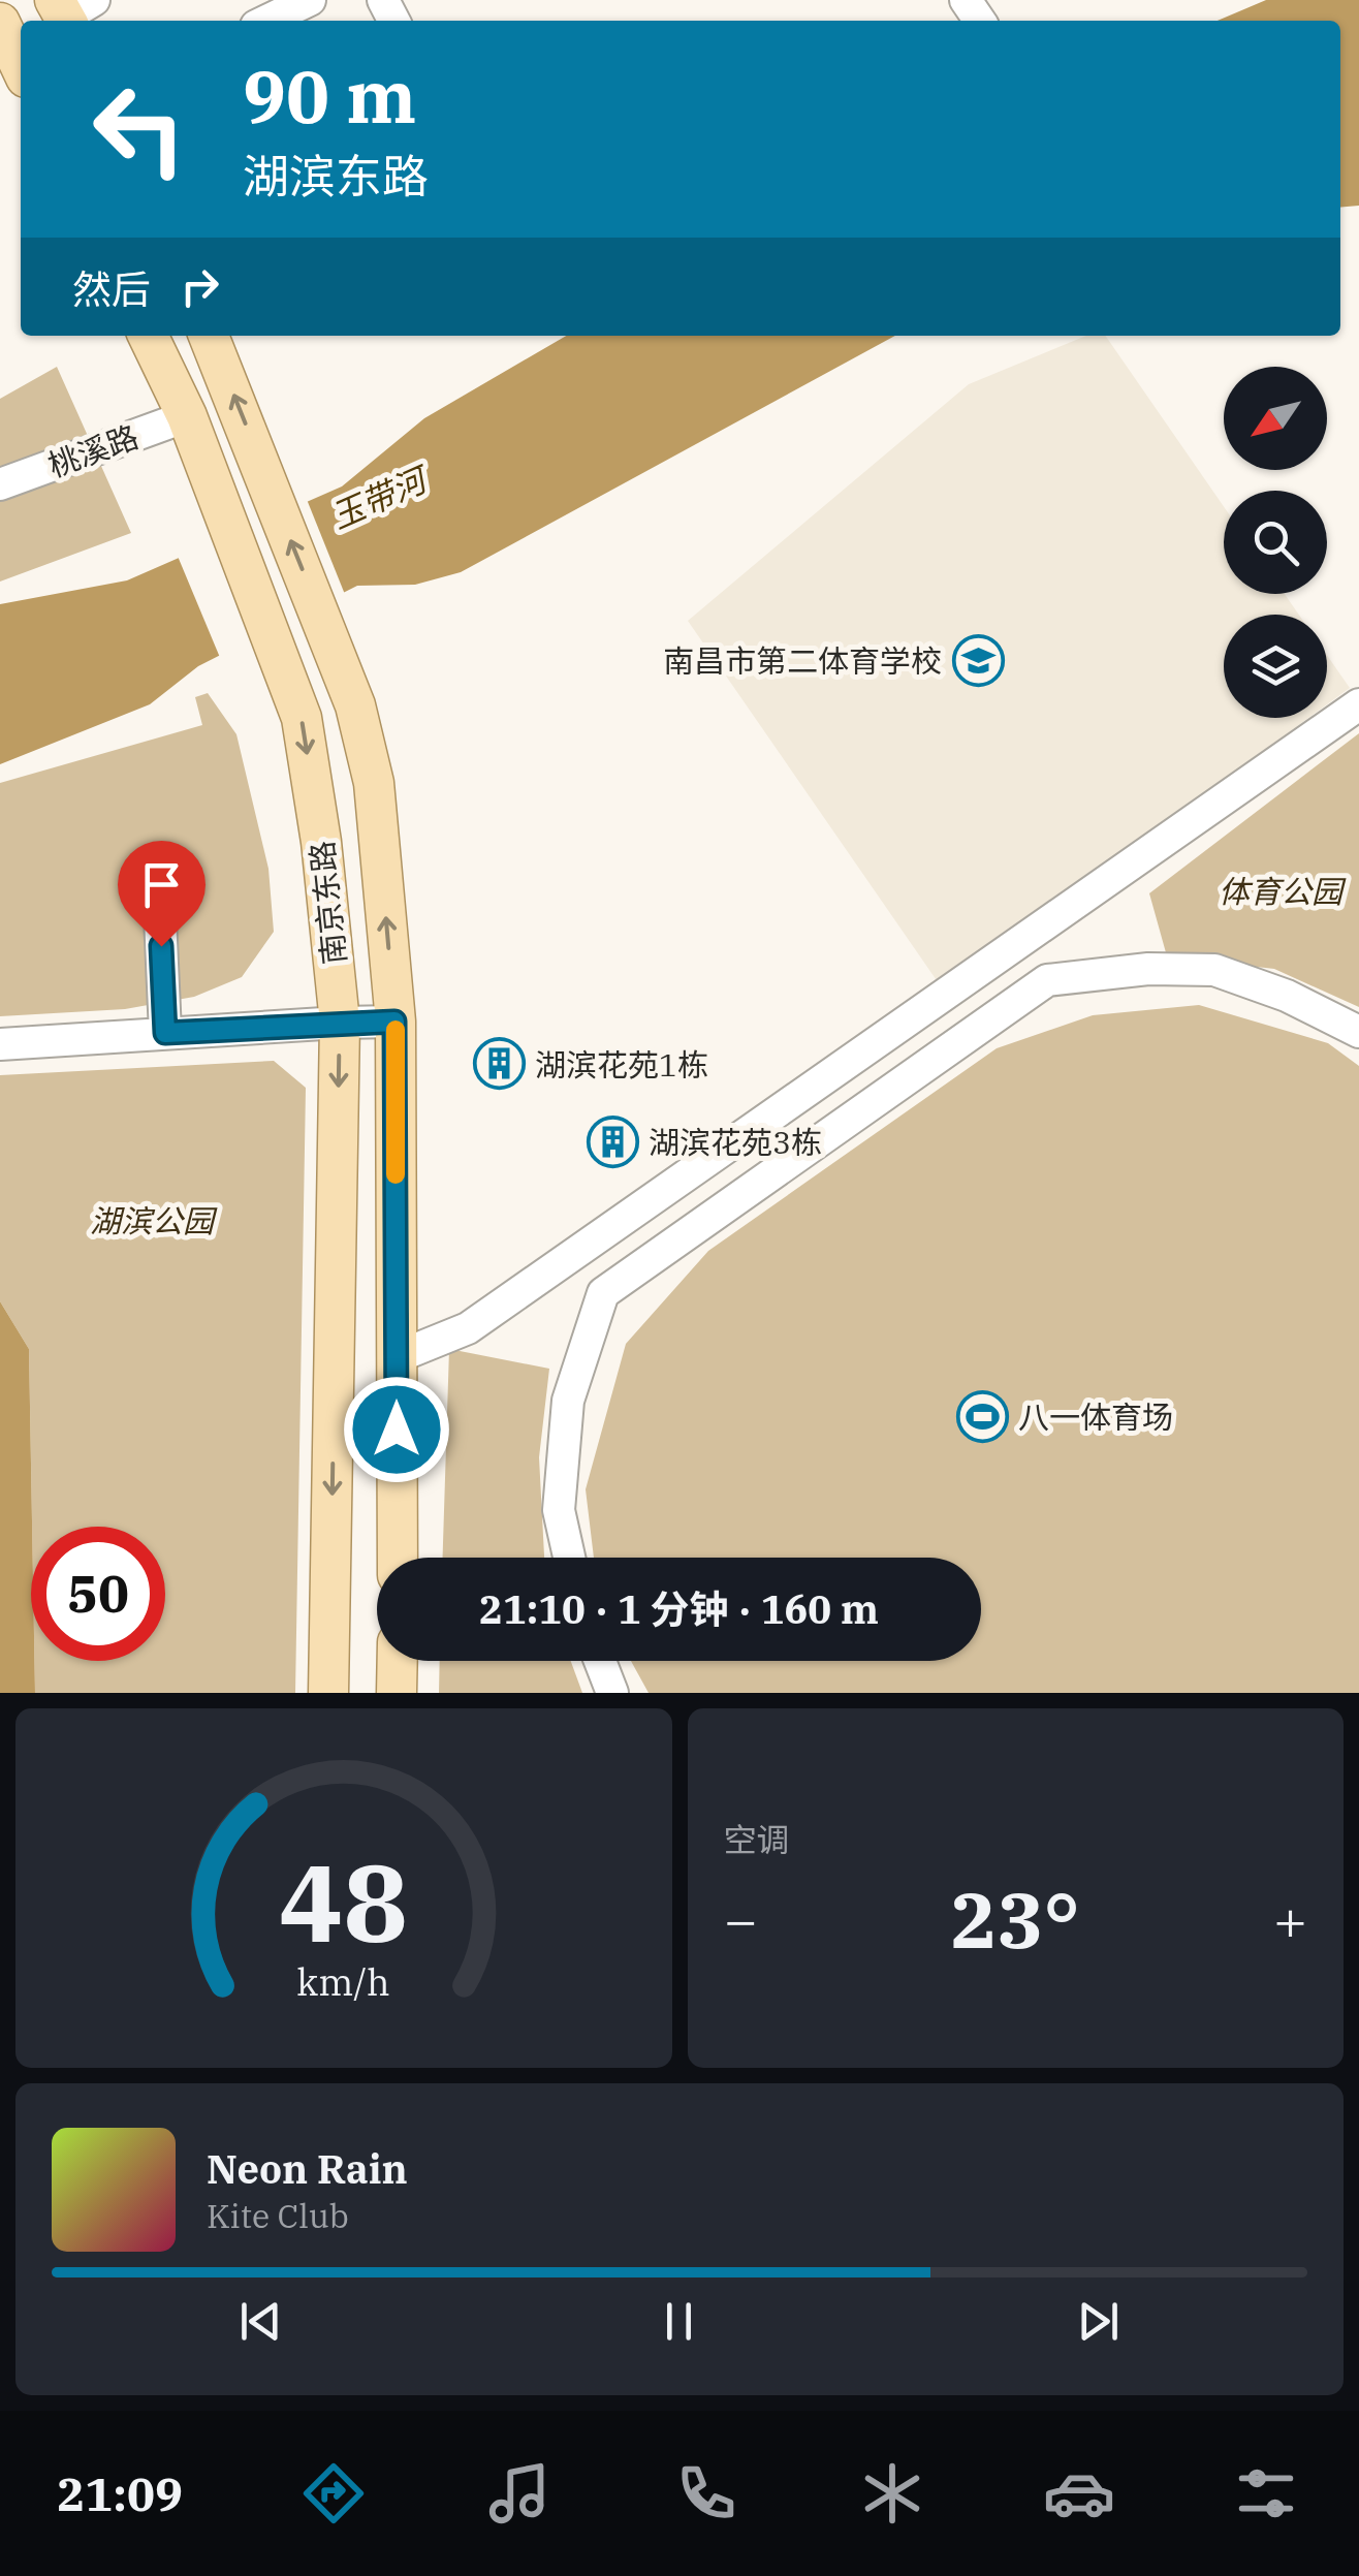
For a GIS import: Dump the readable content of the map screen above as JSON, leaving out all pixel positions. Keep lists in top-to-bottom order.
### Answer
{
  "streets": {
    "main road": ["南京东路"],
    "street": ["桃溪路"]
  },
  "crossings": [
    ["桃溪路", "南京东路"]
  ],
  "water": ["玉带河"],
  "parks": ["体育公园", "湖滨公园"],
  "places": {
    "school or university": ["南昌市第二体育学校"],
    "building": ["湖滨花苑1栋", "湖滨花苑3栋"],
    "sports": ["八一体育场"]
  },
  "north": "bottom left",
  "page": {
    "turn": ["90 m", "湖滨东路"],
    "then": "然后",
    "limit": "50",
    "trip": "21:10 · 1 分钟 · 160 m",
    "tile": "空调",
    "heat": ["−", "23°", "+"],
    "song": ["Neon Rain", "Kite Club"],
    "tabs": "21:09",
    "gauge": ["48", "km/h"]
  }
}
